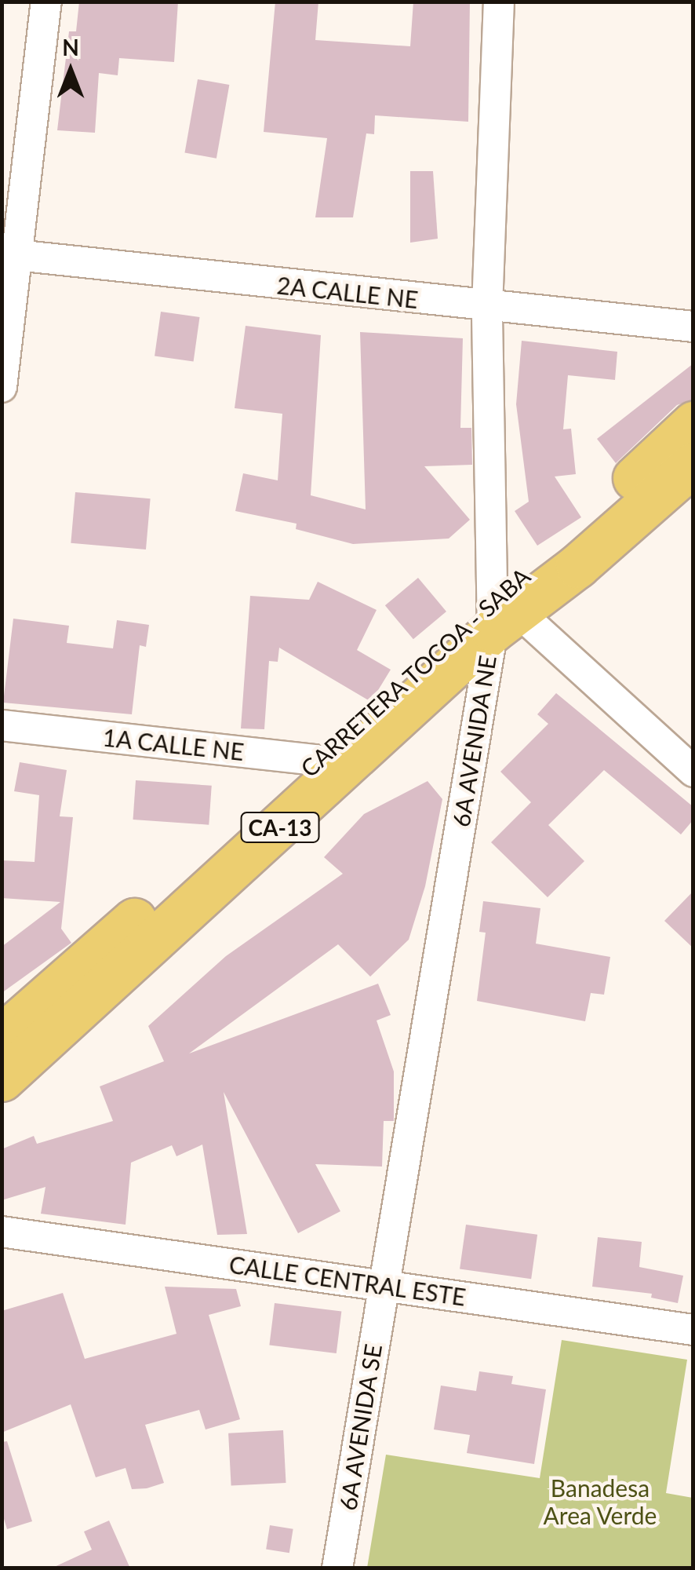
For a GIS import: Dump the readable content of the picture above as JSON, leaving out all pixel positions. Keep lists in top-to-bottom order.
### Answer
{
  "streets": {
    "main road": ["CARRETERA TOCOA - SABA", "CA-13"],
    "street": [
      "2A CALLE NE",
      "6A AVENIDA NE",
      "1A CALLE NE",
      "CALLE CENTRAL ESTE",
      "6A AVENIDA SE"
    ]
  },
  "crossings": [
    ["2A CALLE NE", "6A AVENIDA NE"],
    ["CARRETERA TOCOA - SABA", "6A AVENIDA NE"],
    ["CARRETERA TOCOA - SABA", "1A CALLE NE"],
    ["CARRETERA TOCOA - SABA", "CA-13"],
    ["6A AVENIDA NE", "CALLE CENTRAL ESTE"],
    ["6A AVENIDA NE", "6A AVENIDA SE"],
    ["CALLE CENTRAL ESTE", "6A AVENIDA SE"]
  ],
  "parks": ["Banadesa Area Verde"],
  "north": "top"
}
